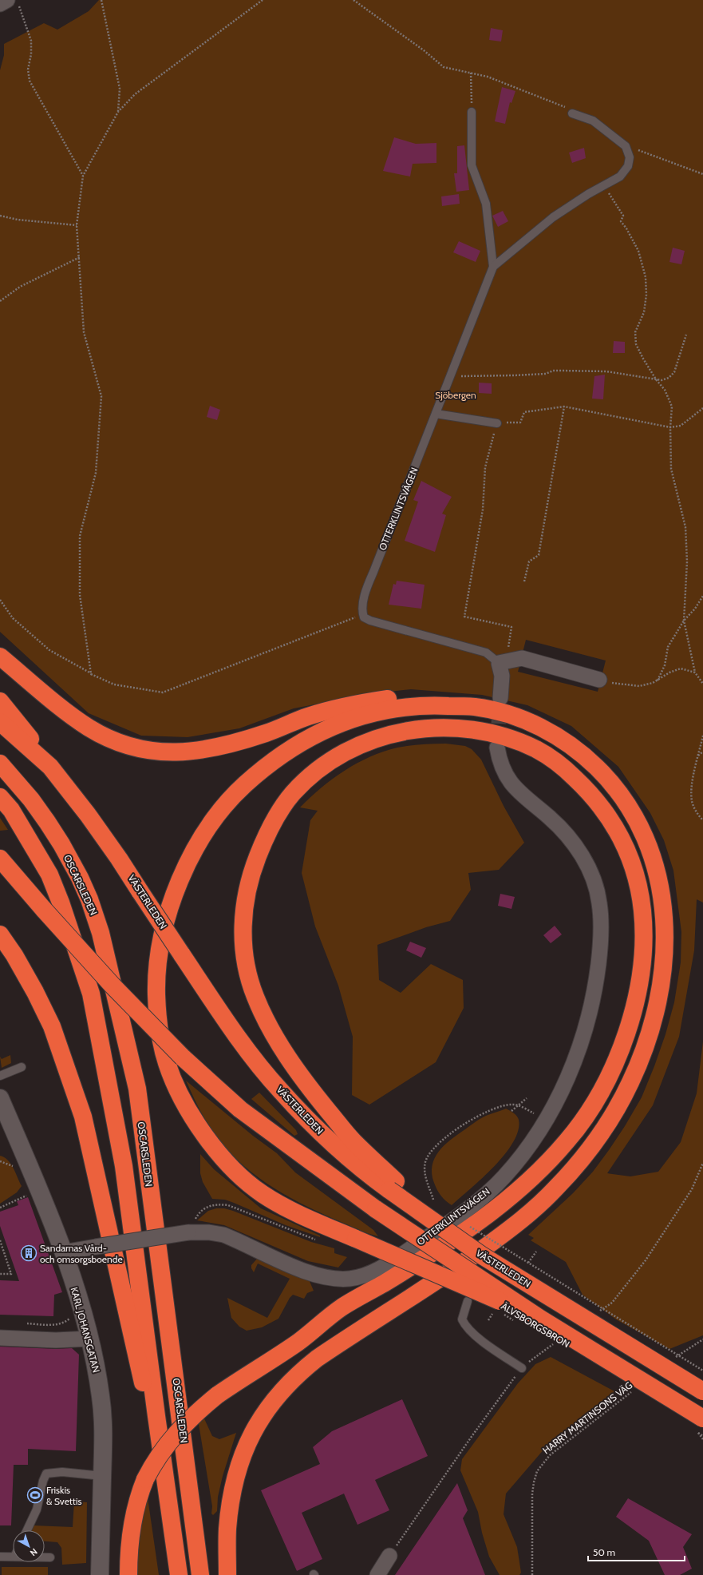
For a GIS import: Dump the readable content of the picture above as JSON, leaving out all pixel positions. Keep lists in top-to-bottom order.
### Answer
{
  "streets": {
    "highway": ["OSCARSLEDEN", "VÄSTERLEDEN"],
    "street": ["OTTERKLINTSVÄGEN", "KARL JOHANSGATAN"],
    "path": ["ÄLVSBORGSBRON", "HARRY MARTINSONS VÄG"]
  },
  "crossings": [
    ["OTTERKLINTSVÄGEN", "KARL JOHANSGATAN"]
  ],
  "parks": ["Sjöbergen"],
  "places": {
    "building": ["Sandarnas Vård- och omsorgsboende"],
    "sports": ["Friskis & Svettis"]
  },
  "scale_bar": "50 m",
  "north": "bottom right"
}
